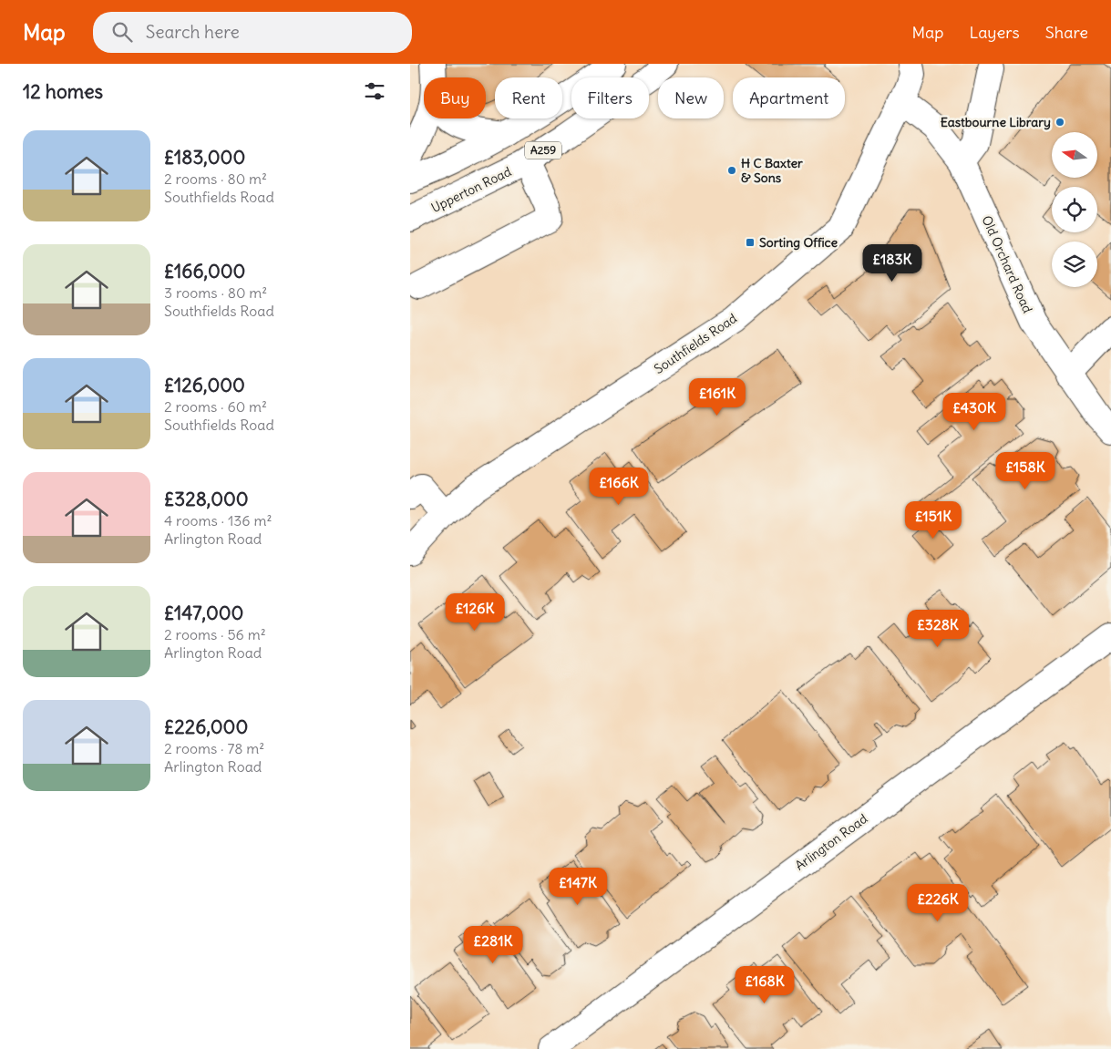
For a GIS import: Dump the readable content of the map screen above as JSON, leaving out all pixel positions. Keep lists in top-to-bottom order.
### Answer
{
  "streets": {
    "street": [
      "A259",
      "Upperton Road",
      "Old Orchard Road",
      "Southfields Road",
      "Arlington Road"
    ]
  },
  "crossings": [
    ["Old Orchard Road", "Southfields Road"]
  ],
  "places": {
    "other": ["Eastbourne Library", "H C Baxter & Sons"],
    "transit": ["Sorting Office"]
  },
  "north": "left",
  "page": {
    "header": "Map",
    "search": "Search here",
    "nav": ["Map", "Layers", "Share"],
    "heading": "12 homes",
    "chip": [
      "Buy",
      "Rent",
      "Filters",
      "New",
      "Apartment"
    ],
    "list": [
      {
        "name": "£183,000",
        "note": "2 rooms · 80 m² · Southfields Road"
      },
      {
        "name": "£166,000",
        "note": "3 rooms · 80 m² · Southfields Road"
      },
      {
        "name": "£126,000",
        "note": "2 rooms · 60 m² · Southfields Road"
      },
      {
        "name": "£328,000",
        "note": "4 rooms · 136 m² · Arlington Road"
      },
      {
        "name": "£147,000",
        "note": "2 rooms · 56 m² · Arlington Road"
      },
      {
        "name": "£226,000",
        "note": "2 rooms · 78 m² · Arlington Road"
      }
    ],
    "price": [
      "£183K",
      "£161K",
      "£430K",
      "£158K",
      "£166K",
      "£151K",
      "£126K",
      "£328K",
      "£147K",
      "£226K",
      "£281K",
      "£168K"
    ]
  }
}
